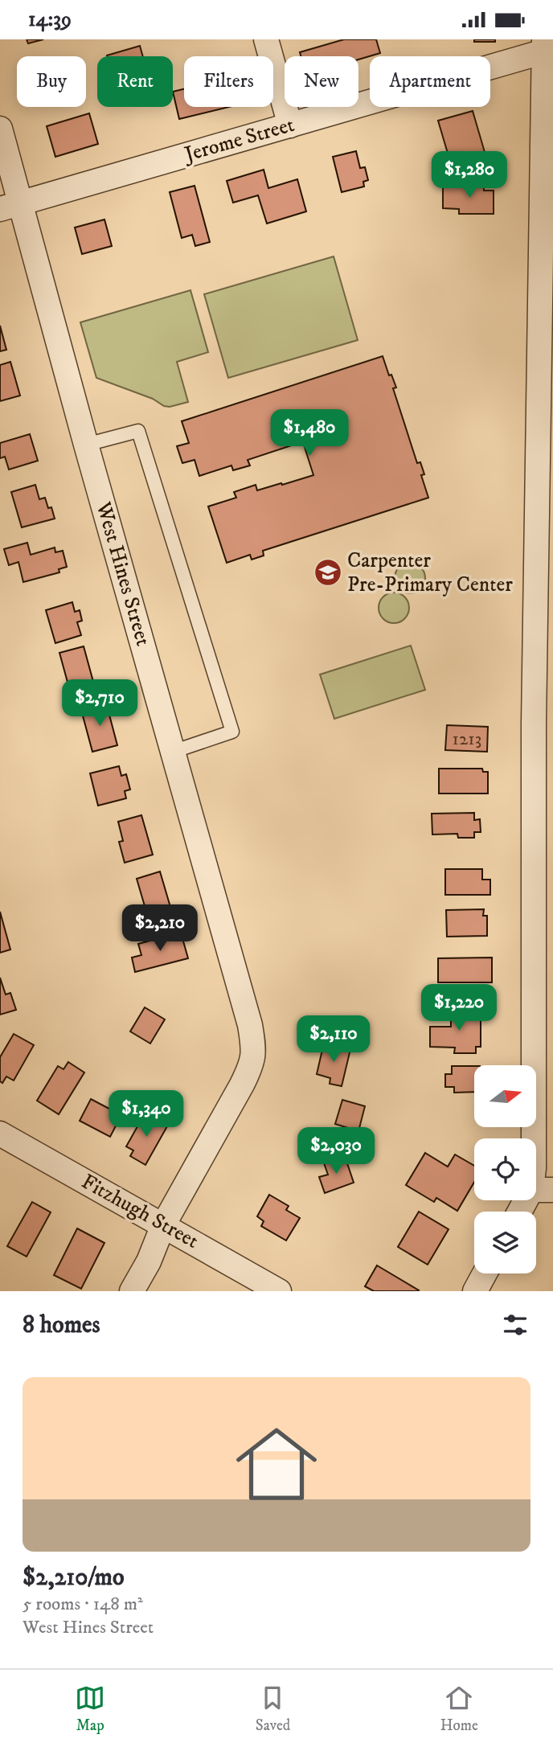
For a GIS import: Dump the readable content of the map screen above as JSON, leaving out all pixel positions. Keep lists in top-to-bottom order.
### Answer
{
  "streets": {
    "street": ["Jerome Street", "West Hines Street", "Fitzhugh Street"]
  },
  "crossings": [
    ["Jerome Street", "West Hines Street"],
    ["West Hines Street", "Fitzhugh Street"]
  ],
  "places": {
    "school or university": ["Carpenter Pre-Primary Center"]
  },
  "house_numbers": ["1213"],
  "north": "right",
  "page": {
    "status": "14:39",
    "chip": [
      "Buy",
      "Rent",
      "Filters",
      "New",
      "Apartment"
    ],
    "price": [
      "$1,280",
      "$1,480",
      "$2,710",
      "$2,210",
      "$1,220",
      "$2,110",
      "$1,340",
      "$2,030"
    ],
    "heading": "8 homes",
    "list": [
      {
        "name": "$2,210/mo",
        "note": "5 rooms · 148 m² · West Hines Street"
      }
    ],
    "tabs": ["Map", "Saved", "Home"]
  }
}
